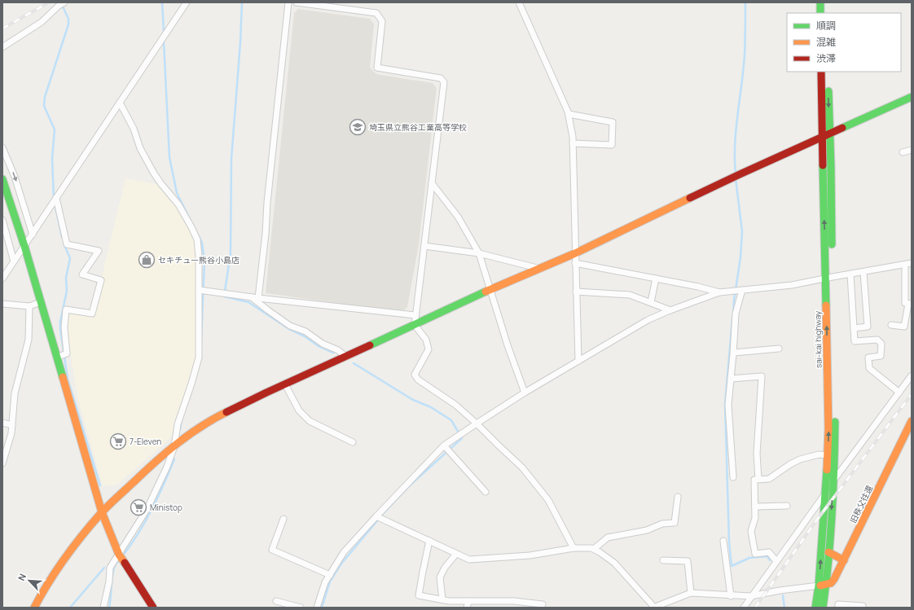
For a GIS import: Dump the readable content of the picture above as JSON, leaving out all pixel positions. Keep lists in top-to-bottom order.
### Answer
{
  "streets": {
    "main road": ["sai-kai highway", "旧秩父往還"]
  },
  "crossings": [
    ["sai-kai highway", "旧秩父往還"]
  ],
  "places": {
    "school or university": ["埼玉県立熊谷工業高等学校"],
    "shop": ["セキチュー熊谷小島店"],
    "supermarket": ["7-Eleven", "Ministop"]
  },
  "legend": ["順調", "混雑", "渋滞"],
  "north": "top left"
}
